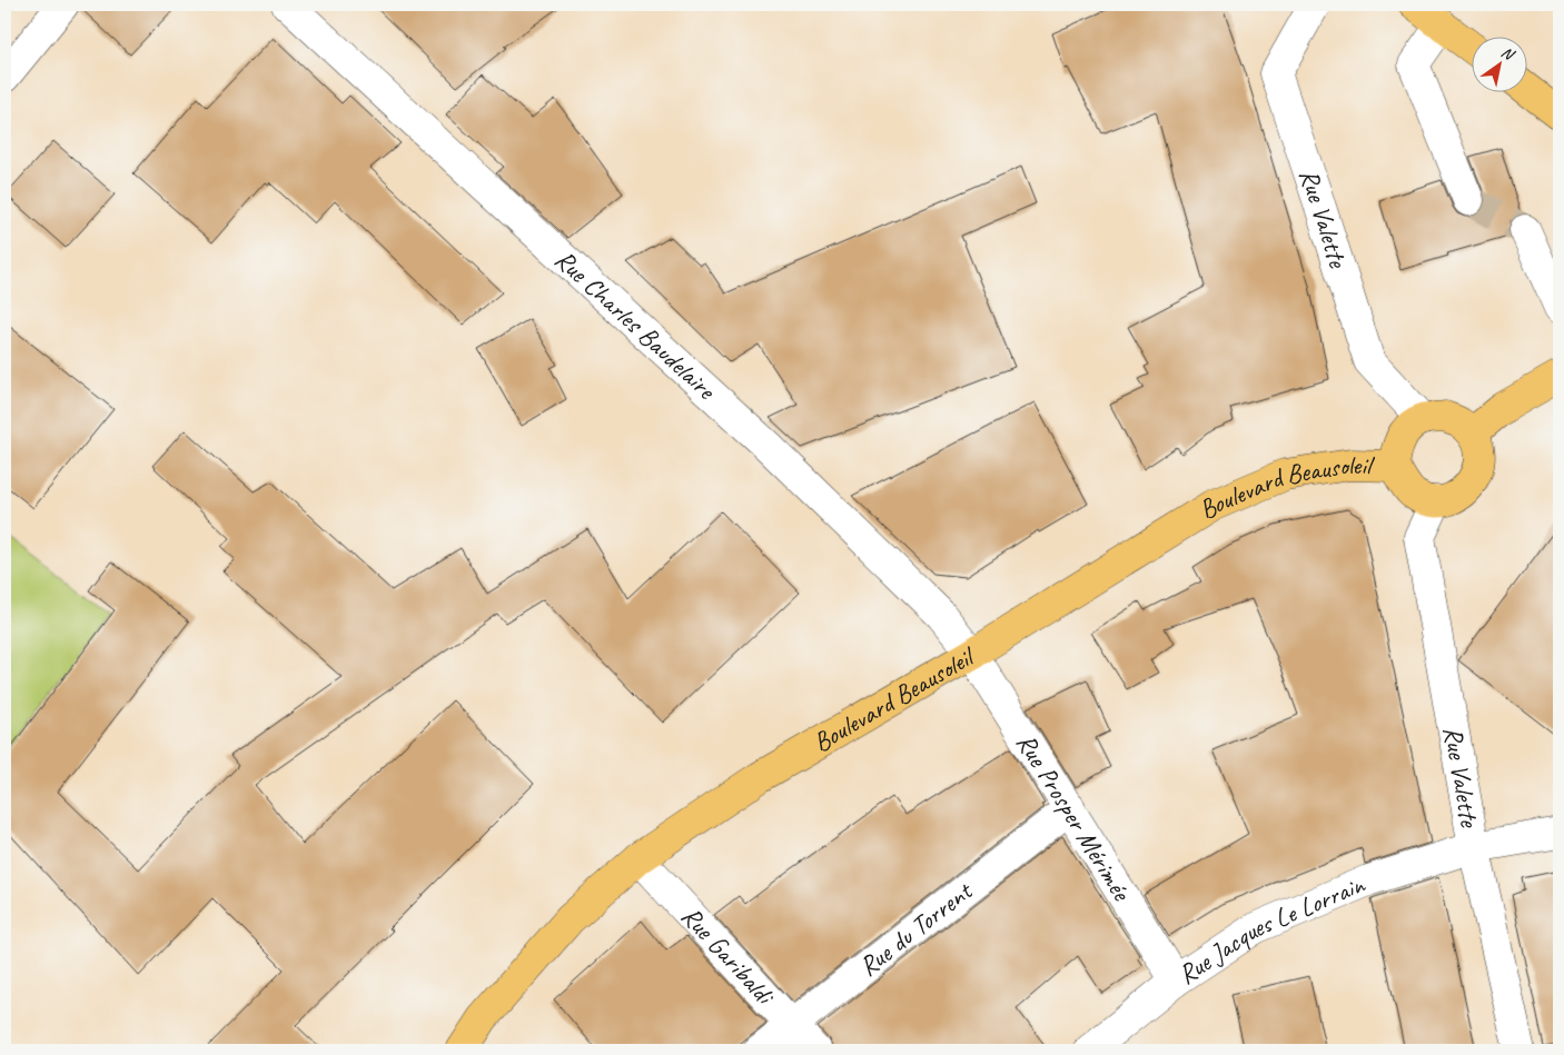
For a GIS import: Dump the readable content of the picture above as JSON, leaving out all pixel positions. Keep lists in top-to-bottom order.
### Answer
{
  "streets": {
    "main road": ["Boulevard Beausoleil"],
    "street": [
      "Rue Valette",
      "Rue Charles Baudelaire",
      "Rue Prosper Mérimée",
      "Rue du Torrent",
      "Rue Jacques Le Lorrain",
      "Rue Garibaldi"
    ]
  },
  "crossings": [
    ["Rue Valette", "Boulevard Beausoleil"],
    ["Rue Valette", "Rue Jacques Le Lorrain"],
    ["Rue Charles Baudelaire", "Boulevard Beausoleil"],
    ["Rue Charles Baudelaire", "Rue Prosper Mérimée"],
    ["Boulevard Beausoleil", "Rue Prosper Mérimée"],
    ["Boulevard Beausoleil", "Rue Garibaldi"],
    ["Rue Prosper Mérimée", "Rue du Torrent"],
    ["Rue Prosper Mérimée", "Rue Jacques Le Lorrain"],
    ["Rue du Torrent", "Rue Garibaldi"]
  ],
  "north": "top right"
}
